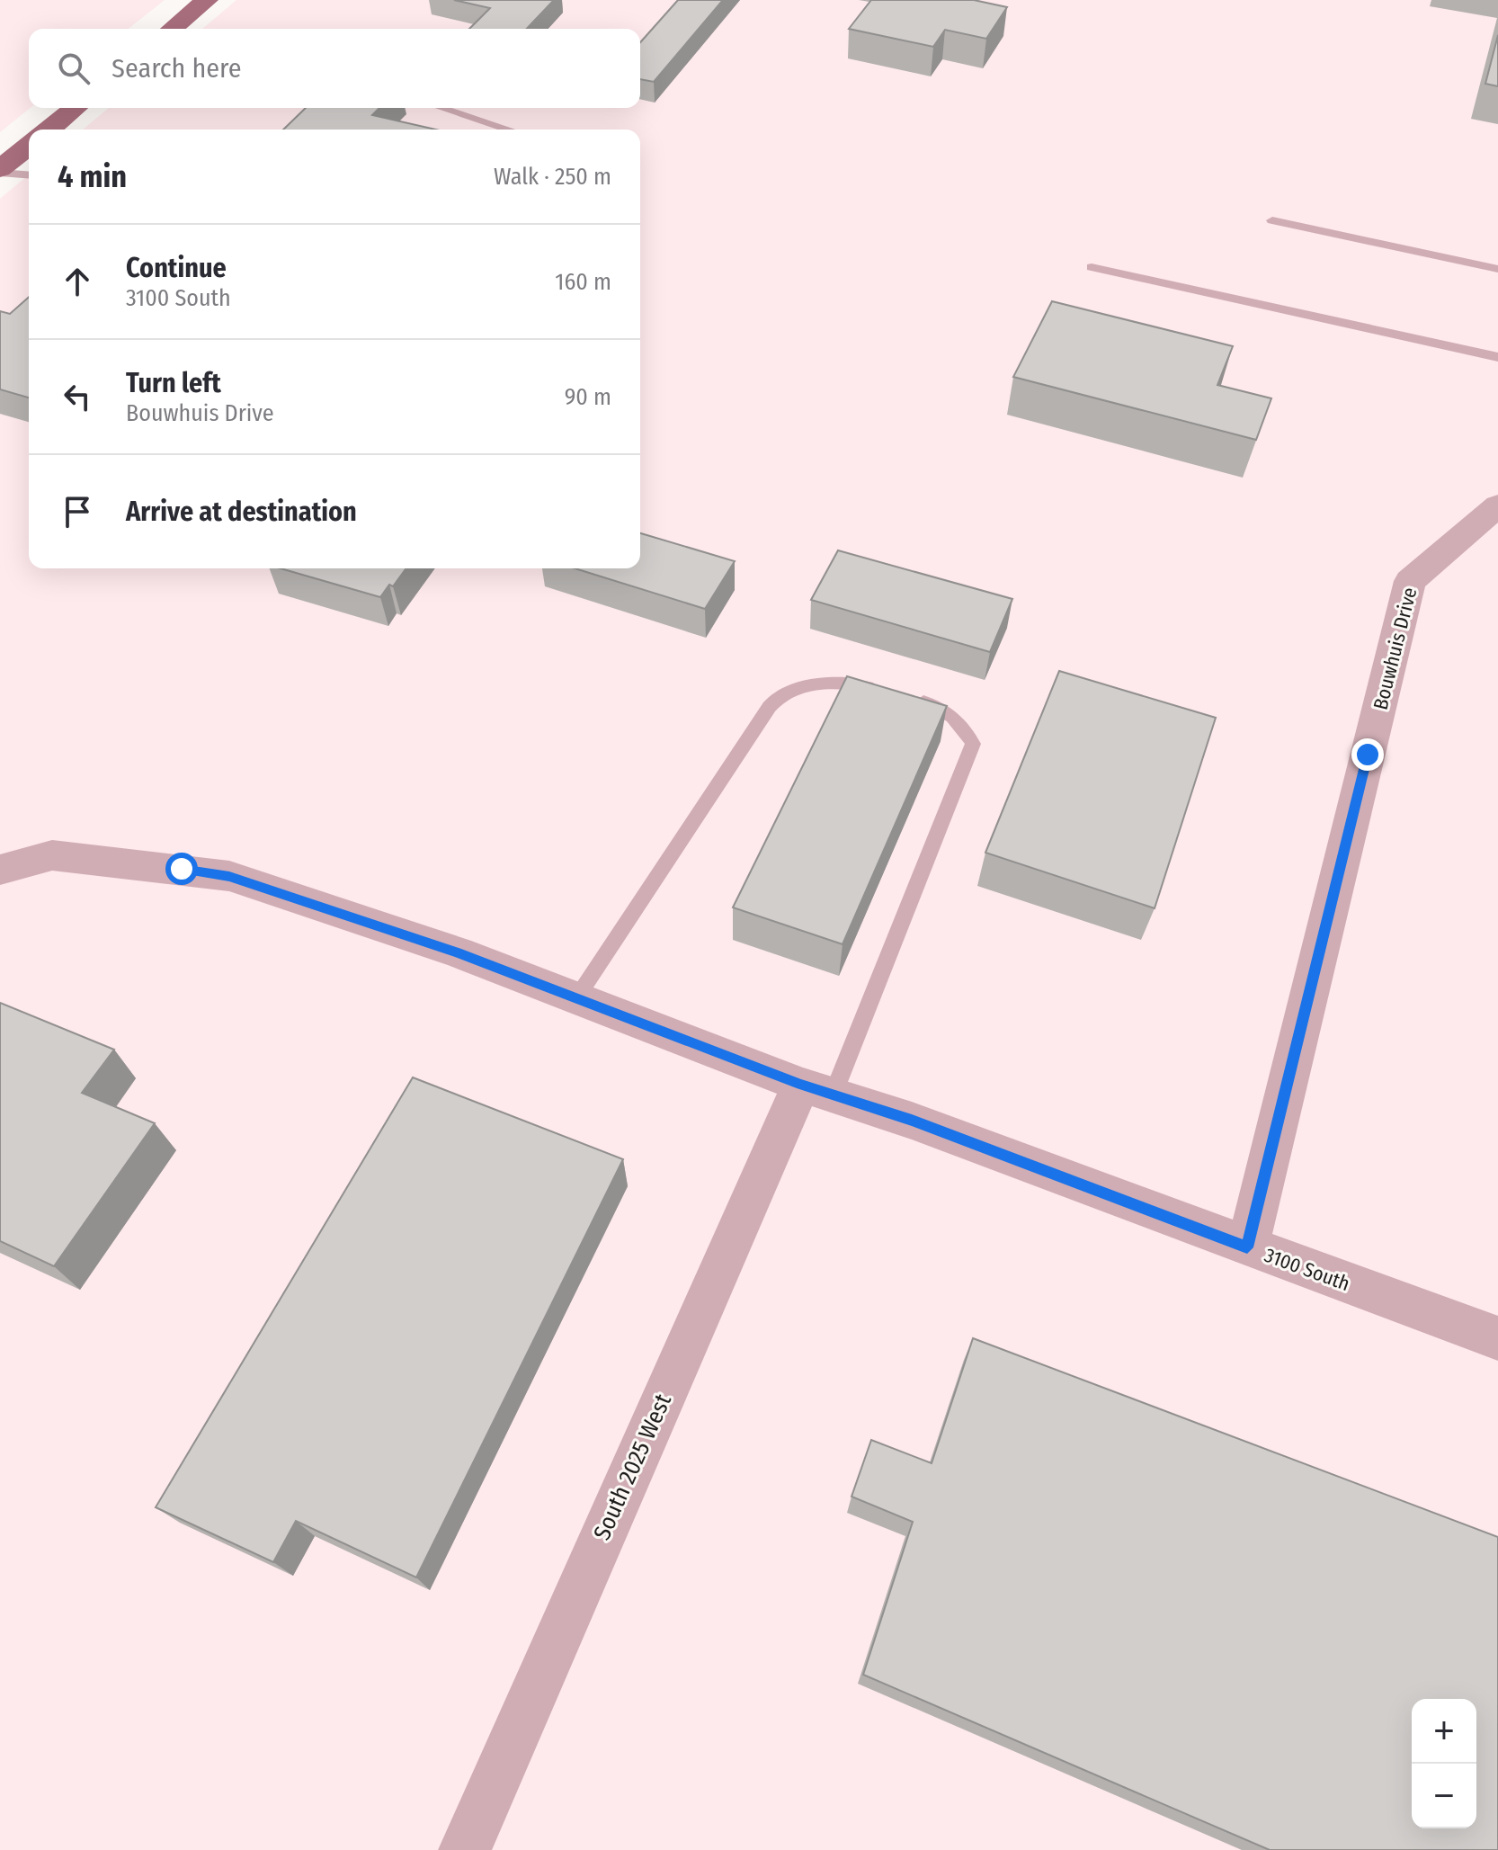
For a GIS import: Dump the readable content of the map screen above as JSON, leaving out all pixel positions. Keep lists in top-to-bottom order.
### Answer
{
  "streets": {
    "street": ["Bouwhuis Drive", "3100 South", "South 2025 West"]
  },
  "crossings": [
    ["Bouwhuis Drive", "3100 South"],
    ["3100 South", "South 2025 West"]
  ],
  "page": {
    "search": "Search here",
    "heading": ["4 min", "Walk · 250 m"],
    "list": [
      ["Continue", "3100 South", "160 m"],
      ["Turn left", "Bouwhuis Drive", "90 m"],
      "Arrive at destination"
    ],
    "map_buttons": ["+", "−"]
  }
}
